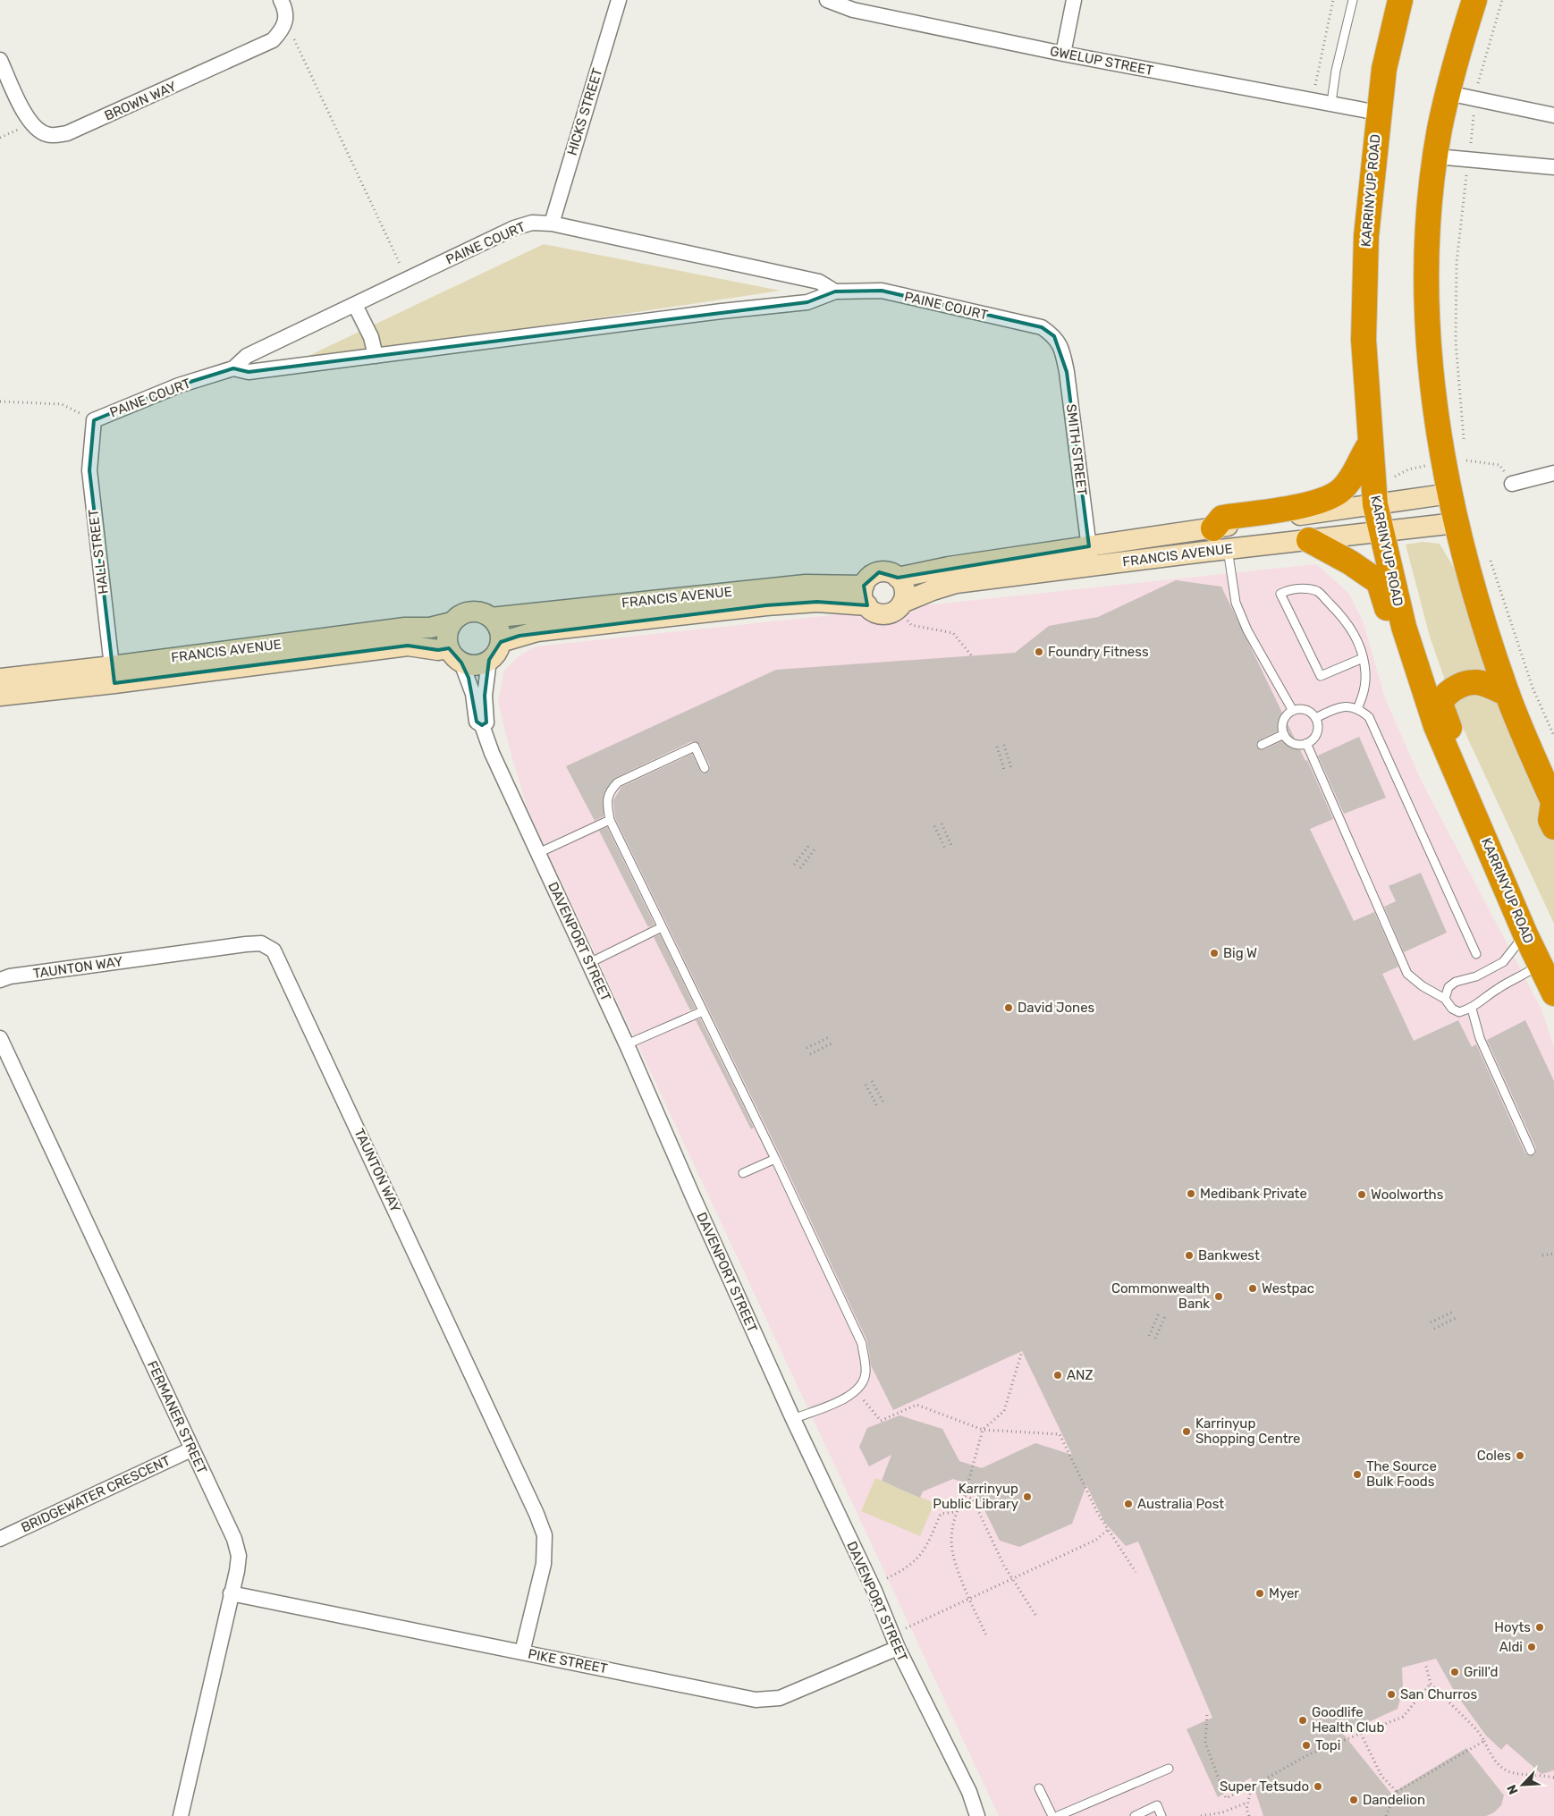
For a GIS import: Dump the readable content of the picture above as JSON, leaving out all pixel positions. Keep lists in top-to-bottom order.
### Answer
{
  "streets": {
    "highway": ["KARRINYUP ROAD"],
    "street": [
      "GWELUP STREET",
      "BROWN WAY",
      "HICKS STREET",
      "PAINE COURT",
      "SMITH STREET",
      "HALL STREET",
      "FRANCIS AVENUE",
      "DAVENPORT STREET",
      "TAUNTON WAY",
      "FERMANER STREET",
      "BRIDGEWATER CRESCENT",
      "PIKE STREET"
    ]
  },
  "crossings": [
    ["GWELUP STREET", "KARRINYUP ROAD"],
    ["HICKS STREET", "PAINE COURT"],
    ["KARRINYUP ROAD", "FRANCIS AVENUE"],
    ["PAINE COURT", "SMITH STREET"],
    ["PAINE COURT", "HALL STREET"],
    ["SMITH STREET", "FRANCIS AVENUE"],
    ["HALL STREET", "FRANCIS AVENUE"],
    ["FRANCIS AVENUE", "DAVENPORT STREET"],
    ["DAVENPORT STREET", "PIKE STREET"],
    ["TAUNTON WAY", "PIKE STREET"],
    ["FERMANER STREET", "BRIDGEWATER CRESCENT"],
    ["FERMANER STREET", "PIKE STREET"]
  ],
  "places": [
    "Foundry Fitness",
    "Big W",
    "David Jones",
    "Medibank Private",
    "Woolworths",
    "Bankwest",
    "Westpac",
    "Commonwealth Bank",
    "ANZ",
    "Karrinyup Shopping Centre",
    "Coles",
    "The Source Bulk Foods",
    "Karrinyup Public Library",
    "Australia Post",
    "Myer",
    "Hoyts",
    "Aldi",
    "Grill'd",
    "San Churros",
    "Goodlife Health Club",
    "Topi",
    "Super Tetsudo",
    "Dandelion"
  ],
  "north": "bottom left"
}
